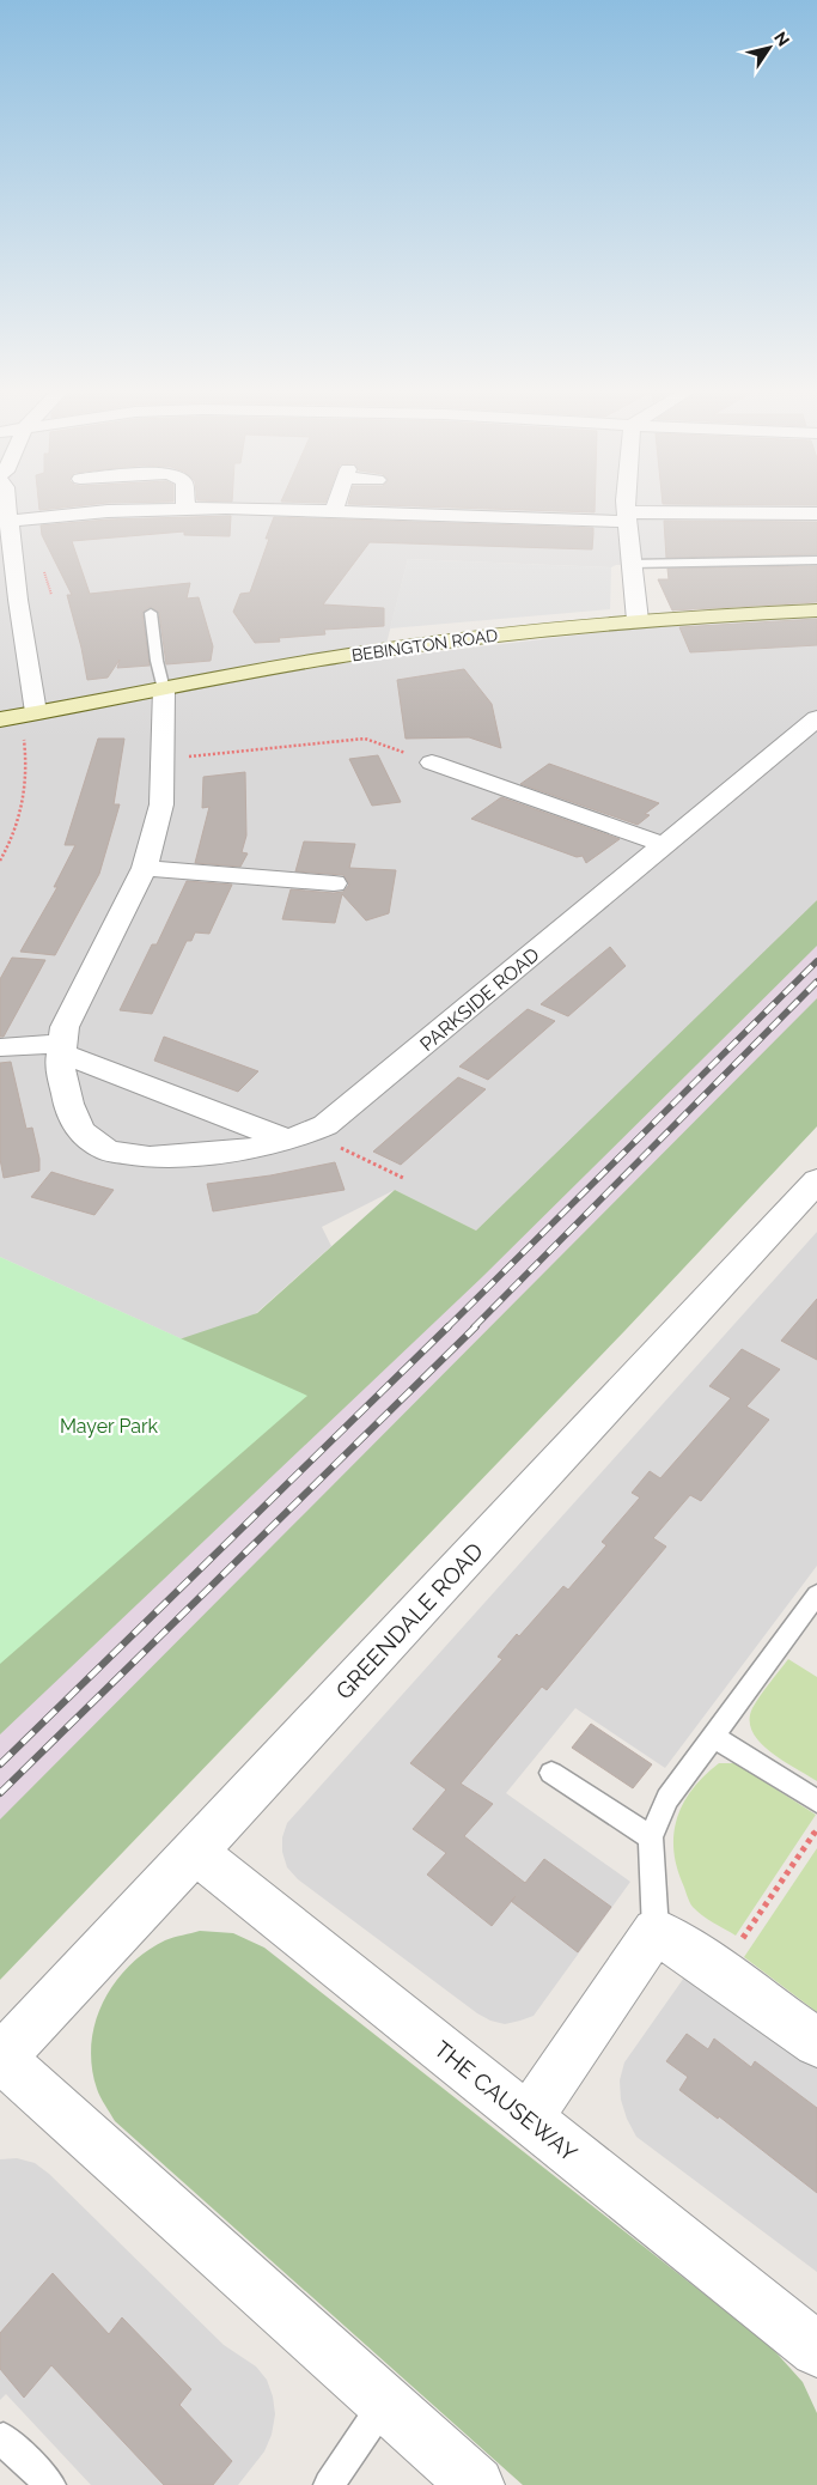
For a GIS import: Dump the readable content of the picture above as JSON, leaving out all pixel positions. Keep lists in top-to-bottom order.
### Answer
{
  "streets": {
    "main road": ["BEBINGTON ROAD"],
    "street": ["PARKSIDE ROAD", "GREENDALE ROAD", "THE CAUSEWAY"]
  },
  "crossings": [
    ["BEBINGTON ROAD", "PARKSIDE ROAD"],
    ["GREENDALE ROAD", "THE CAUSEWAY"]
  ],
  "parks": ["Mayer Park"],
  "north": "top right"
}
